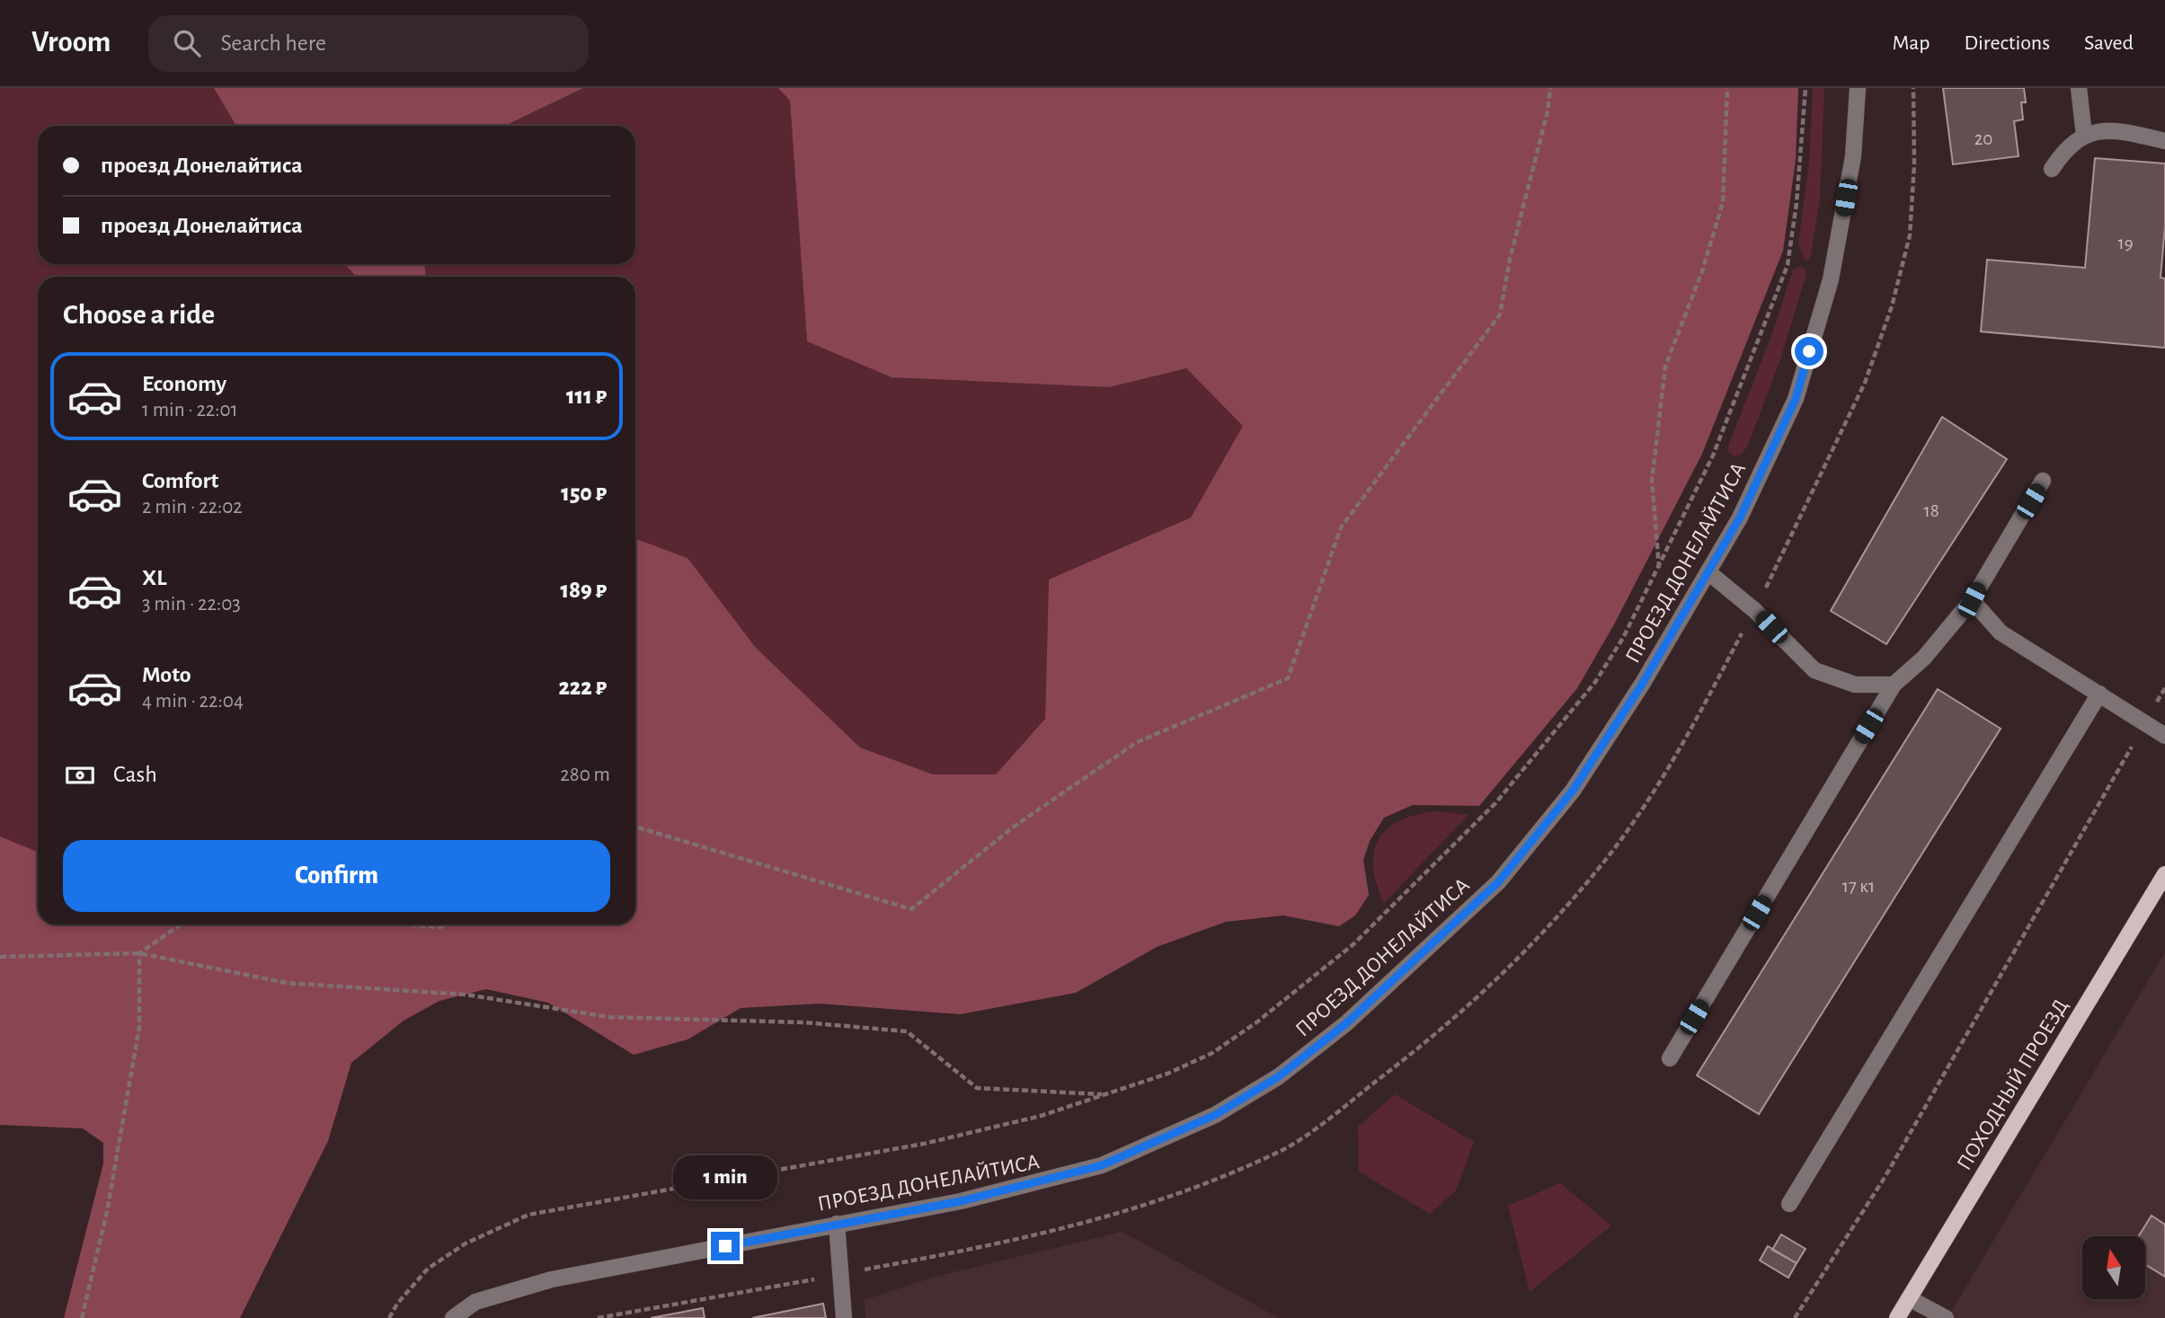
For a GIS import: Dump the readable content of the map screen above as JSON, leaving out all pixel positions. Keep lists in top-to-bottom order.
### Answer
{
  "streets": {
    "main road": ["ПОХОДНЫЙ ПРОЕЗД"],
    "street": ["ПРОЕЗД ДОНЕЛАЙТИСА"]
  },
  "house_numbers": [
    "20",
    "19",
    "18",
    "17 к1"
  ],
  "north": "top",
  "page": {
    "header": "Vroom",
    "search": "Search here",
    "nav": ["Map", "Directions", "Saved"],
    "banner": ["проезд Донелайтиса", "проезд Донелайтиса"],
    "heading": "Choose a ride",
    "list": [
      {
        "name": "Economy",
        "note": "1 min · 22:01",
        "value": "111 ₽"
      },
      {
        "name": "Comfort",
        "note": "2 min · 22:02",
        "value": "150 ₽"
      },
      {
        "name": "XL",
        "note": "3 min · 22:03",
        "value": "189 ₽"
      },
      {
        "name": "Moto",
        "note": "4 min · 22:04",
        "value": "222 ₽"
      }
    ],
    "pay": ["Cash", "280 m"],
    "buttons": "Confirm",
    "bubble": "1 min"
  }
}
